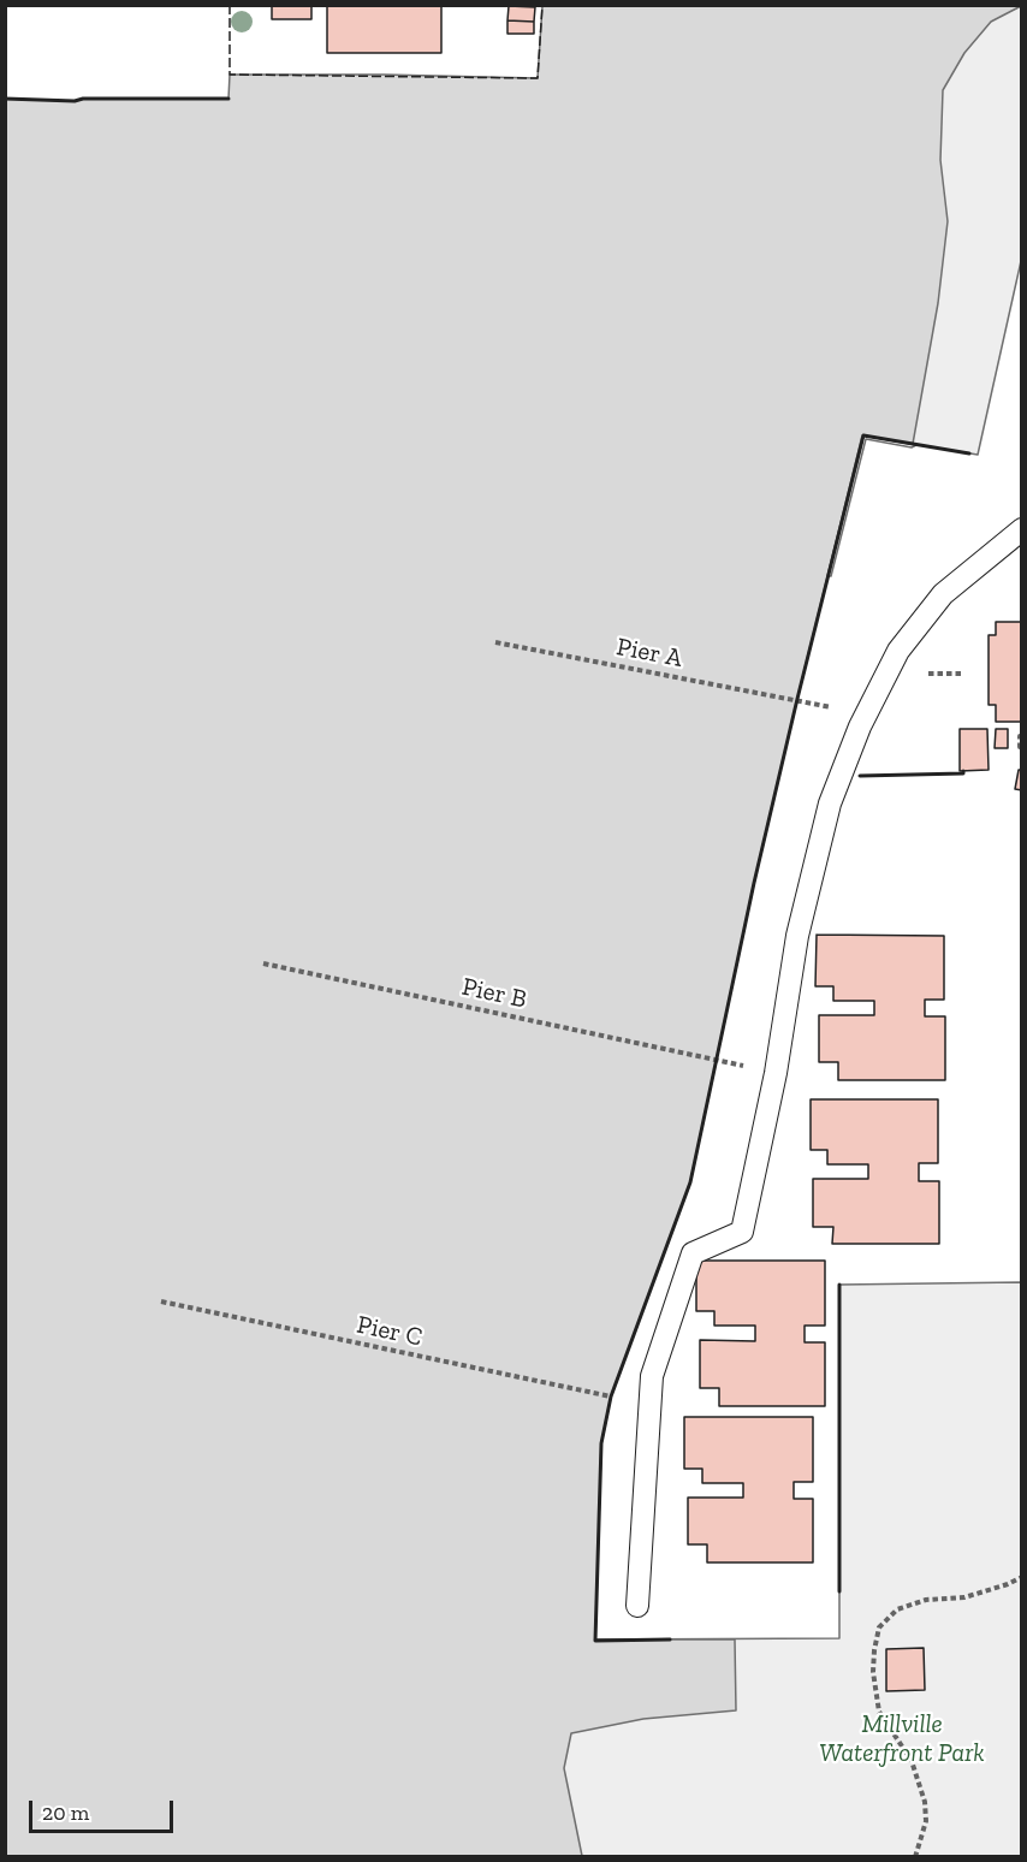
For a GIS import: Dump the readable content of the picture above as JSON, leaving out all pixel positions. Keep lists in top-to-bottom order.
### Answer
{
  "streets": {
    "path": ["Pier A", "Pier B", "Pier C"]
  },
  "parks": ["Millville Waterfront Park"],
  "scale_bar": "20 m"
}
